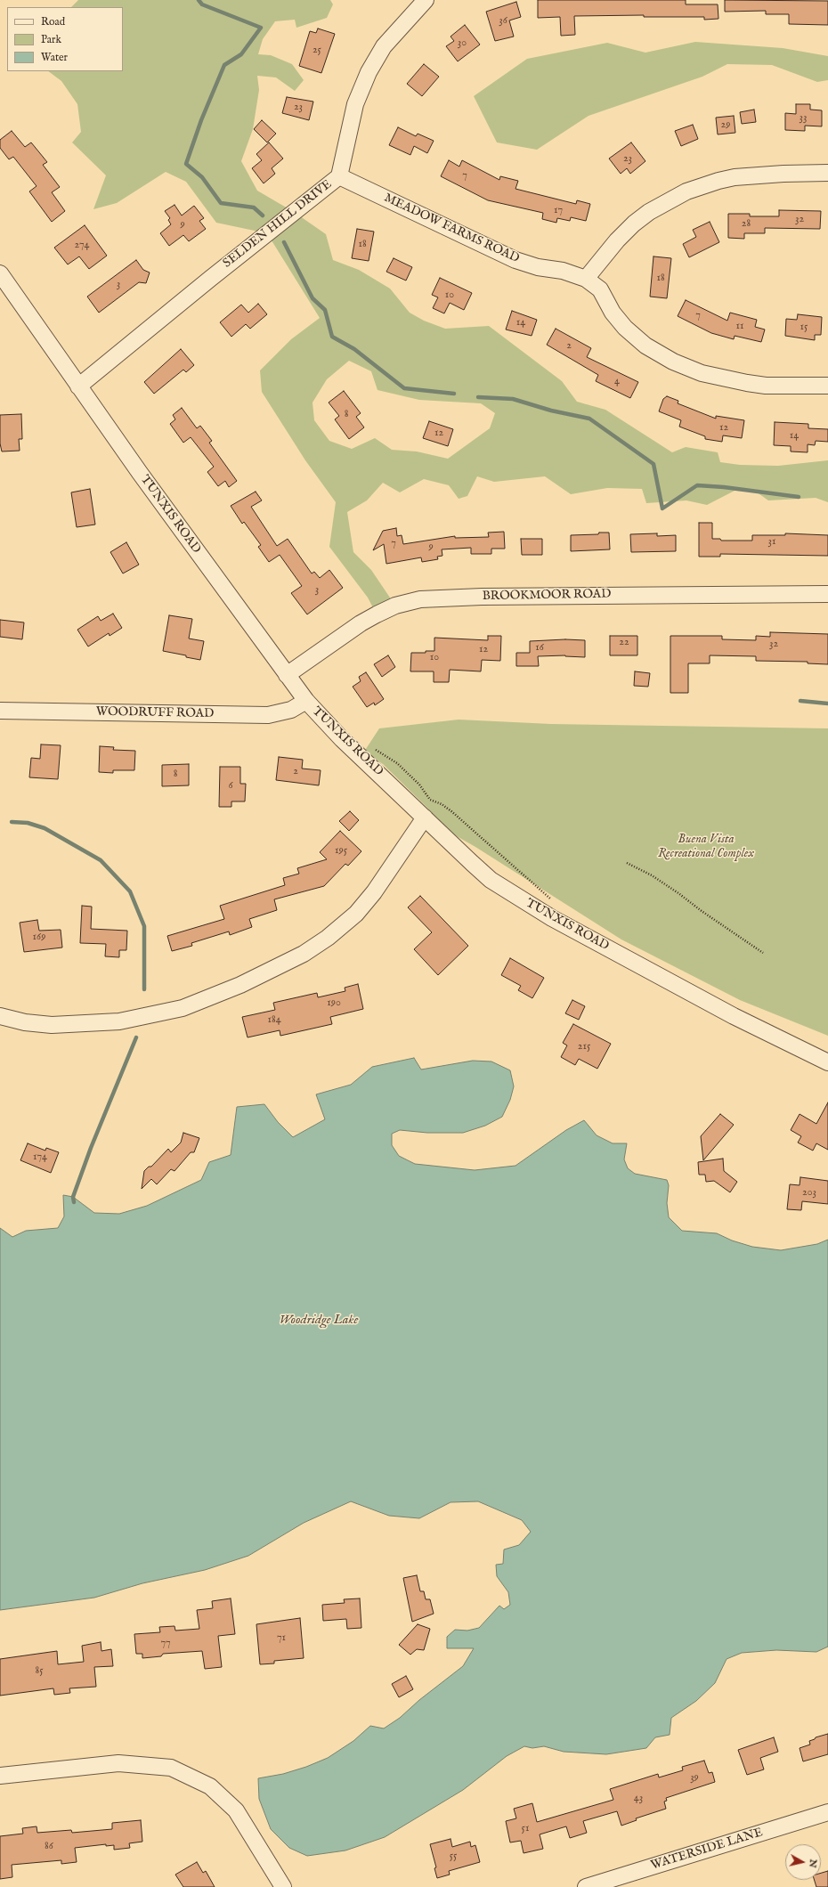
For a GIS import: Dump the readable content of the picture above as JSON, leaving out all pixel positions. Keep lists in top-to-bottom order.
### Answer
{
  "streets": {
    "street": [
      "SELDEN HILL DRIVE",
      "MEADOW FARMS ROAD",
      "TUNXIS ROAD",
      "BROOKMOOR ROAD",
      "WOODRUFF ROAD",
      "WATERSIDE LANE"
    ]
  },
  "crossings": [
    ["SELDEN HILL DRIVE", "MEADOW FARMS ROAD"],
    ["SELDEN HILL DRIVE", "TUNXIS ROAD"],
    ["TUNXIS ROAD", "BROOKMOOR ROAD"],
    ["TUNXIS ROAD", "WOODRUFF ROAD"]
  ],
  "water": ["Woodridge Lake"],
  "parks": ["Buena Vista Recreational Complex"],
  "house_numbers": [
    "36",
    "30",
    "25",
    "23",
    "33",
    "29",
    "23",
    "7",
    "17",
    "32",
    "28",
    "9",
    "18",
    "274",
    "18",
    "3",
    "10",
    "7",
    "14",
    "11",
    "15",
    "2",
    "4",
    "8",
    "12",
    "12",
    "14",
    "31",
    "7",
    "9",
    "3",
    "22",
    "32",
    "16",
    "12",
    "10",
    "2",
    "8",
    "6",
    "195",
    "169",
    "190",
    "184",
    "215",
    "174",
    "203",
    "71",
    "77",
    "85",
    "39",
    "43",
    "51",
    "86",
    "55"
  ],
  "legend": ["Road", "Park", "Water"],
  "north": "right"
}
